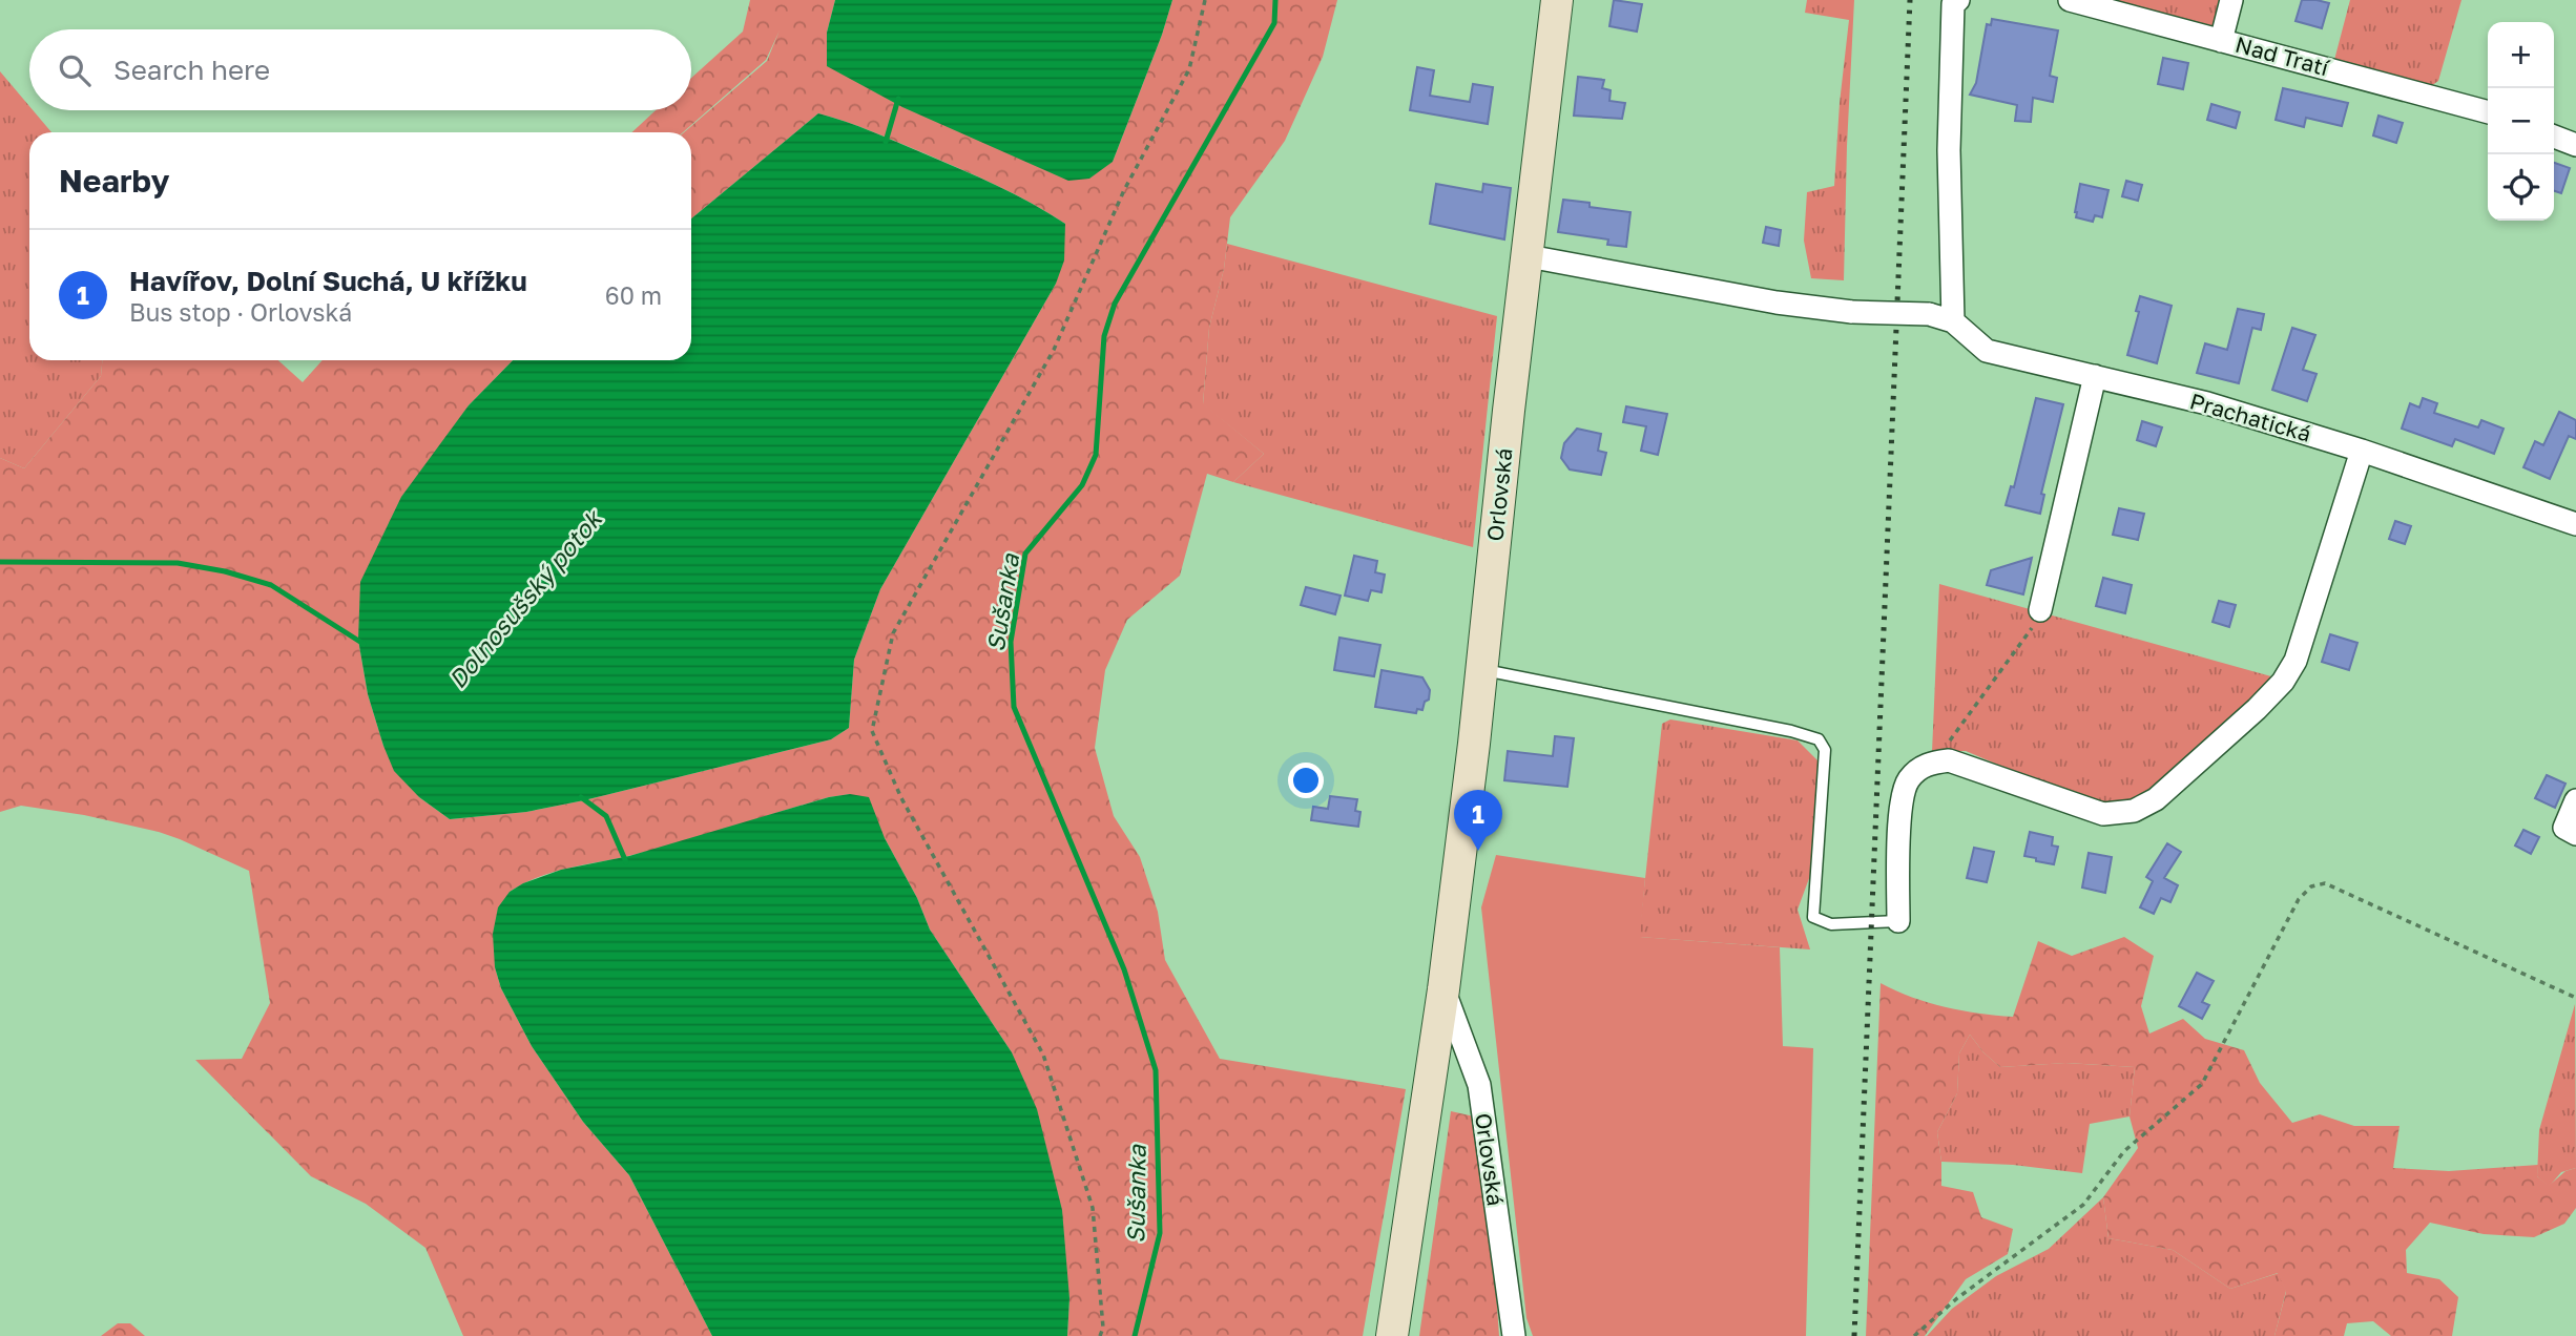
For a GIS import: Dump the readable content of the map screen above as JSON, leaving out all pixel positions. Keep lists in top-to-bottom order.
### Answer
{
  "streets": {
    "main road": ["Orlovská"],
    "street": ["Nad Tratí", "Prachatická"]
  },
  "crossings": [
    ["Prachatická", "Orlovská"]
  ],
  "water": ["Dolnosušský potok", "Sušanka"],
  "page": {
    "map_buttons": ["+", "−"],
    "search": "Search here",
    "heading": "Nearby",
    "list": [
      {
        "mark": "1",
        "name": "Havířov, Dolní Suchá, U křížku",
        "note": "Bus stop · Orlovská",
        "value": "60 m"
      }
    ],
    "pins": "1"
  }
}
